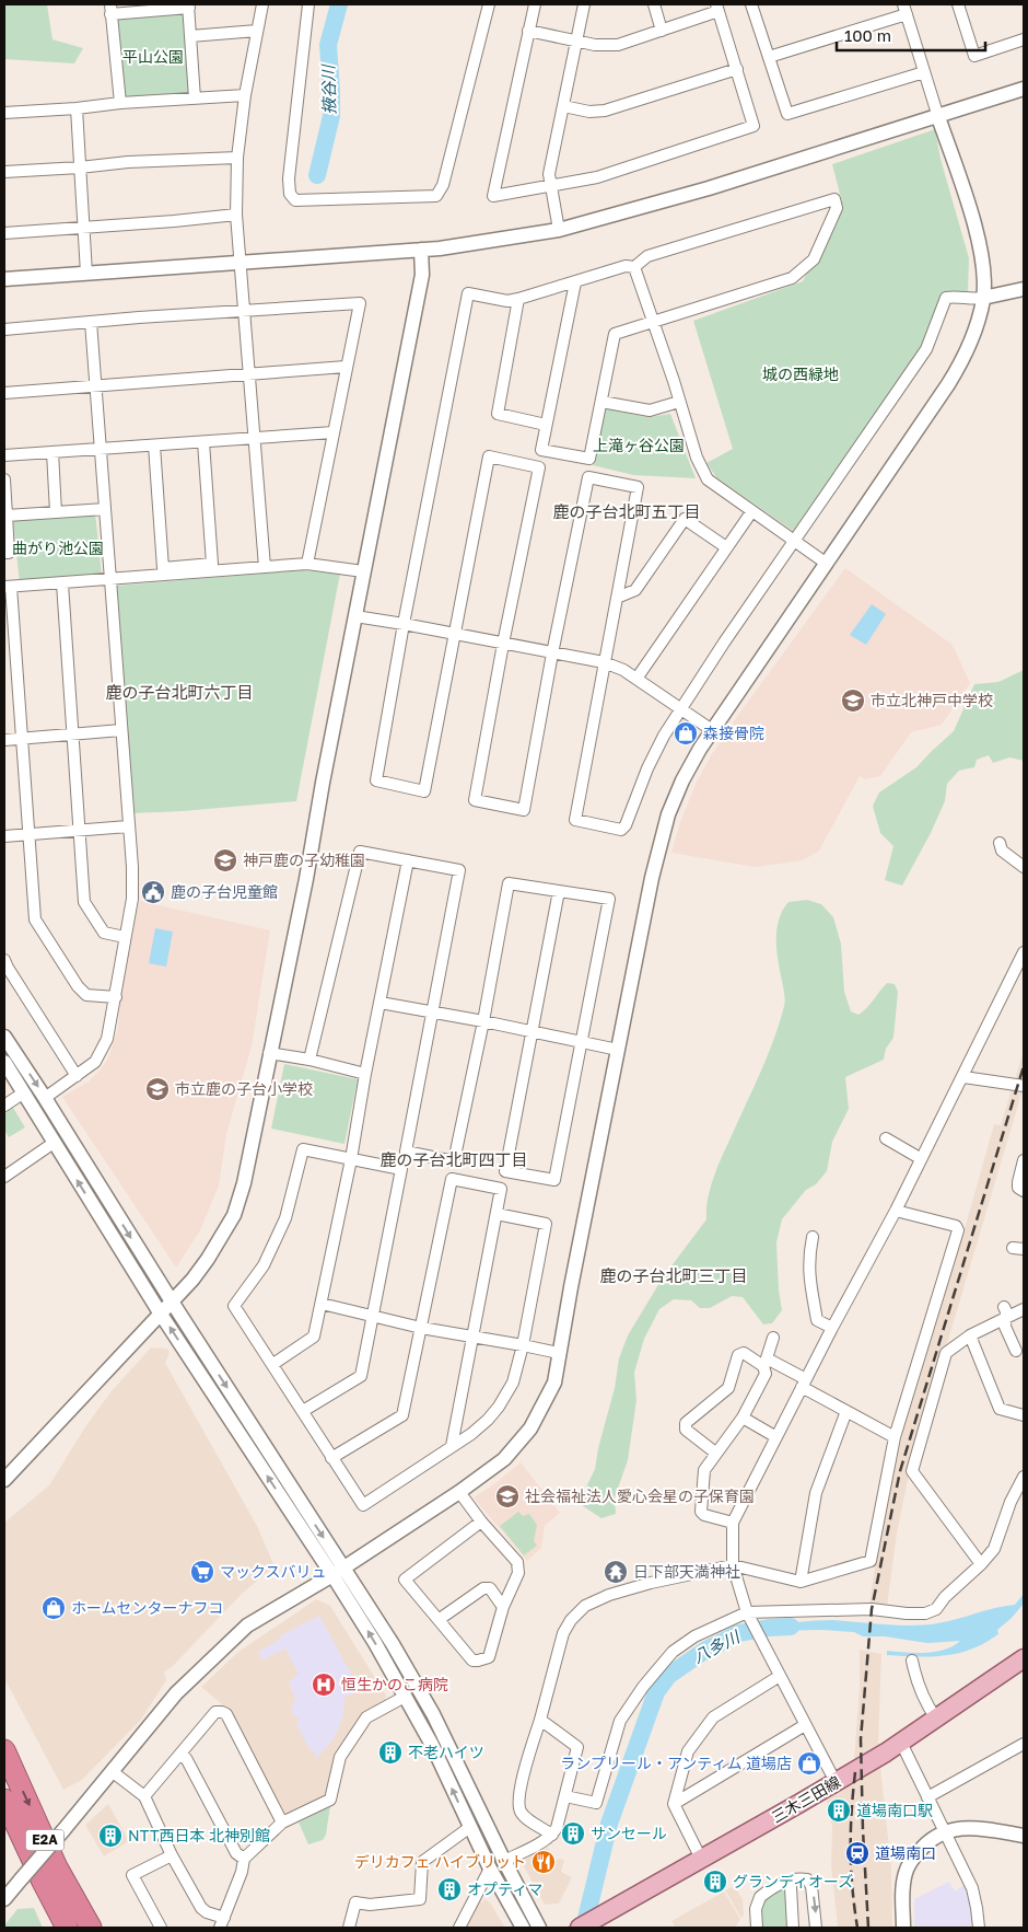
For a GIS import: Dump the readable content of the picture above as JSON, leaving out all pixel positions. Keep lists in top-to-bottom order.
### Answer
{
  "streets": {
    "highway": ["E2A"],
    "main road": ["三木三田線"]
  },
  "districts": [
    "鹿の子台北町五丁目",
    "鹿の子台北町六丁目",
    "鹿の子台北町四丁目",
    "鹿の子台北町三丁目"
  ],
  "water": ["掖谷川", "八多川"],
  "parks": [
    "平山公園",
    "城の西緑地",
    "上滝ヶ谷公園",
    "曲がり池公園"
  ],
  "places": {
    "school or university": [
      "市立北神戸中学校",
      "神戸鹿の子幼稚園",
      "市立鹿の子台小学校",
      "社会福祉法人愛心会星の子保育園"
    ],
    "shop": ["森接骨院", "ホームセンターナフコ", "ランプリール・アンティム 道場店"],
    "public building": ["鹿の子台児童館"],
    "supermarket": ["マックスバリュ"],
    "temple": ["日下部天満神社"],
    "hospital": ["恒生かのこ病院"],
    "building": [
      "不老ハイツ",
      "道場南口駅",
      "サンセール",
      "NTT西日本 北神別館",
      "グランディオーズ",
      "オプティマ"
    ],
    "station": ["道場南口"],
    "restaurant": ["デリカフェ ハイブリット"]
  },
  "scale_bar": "100 m"
}
